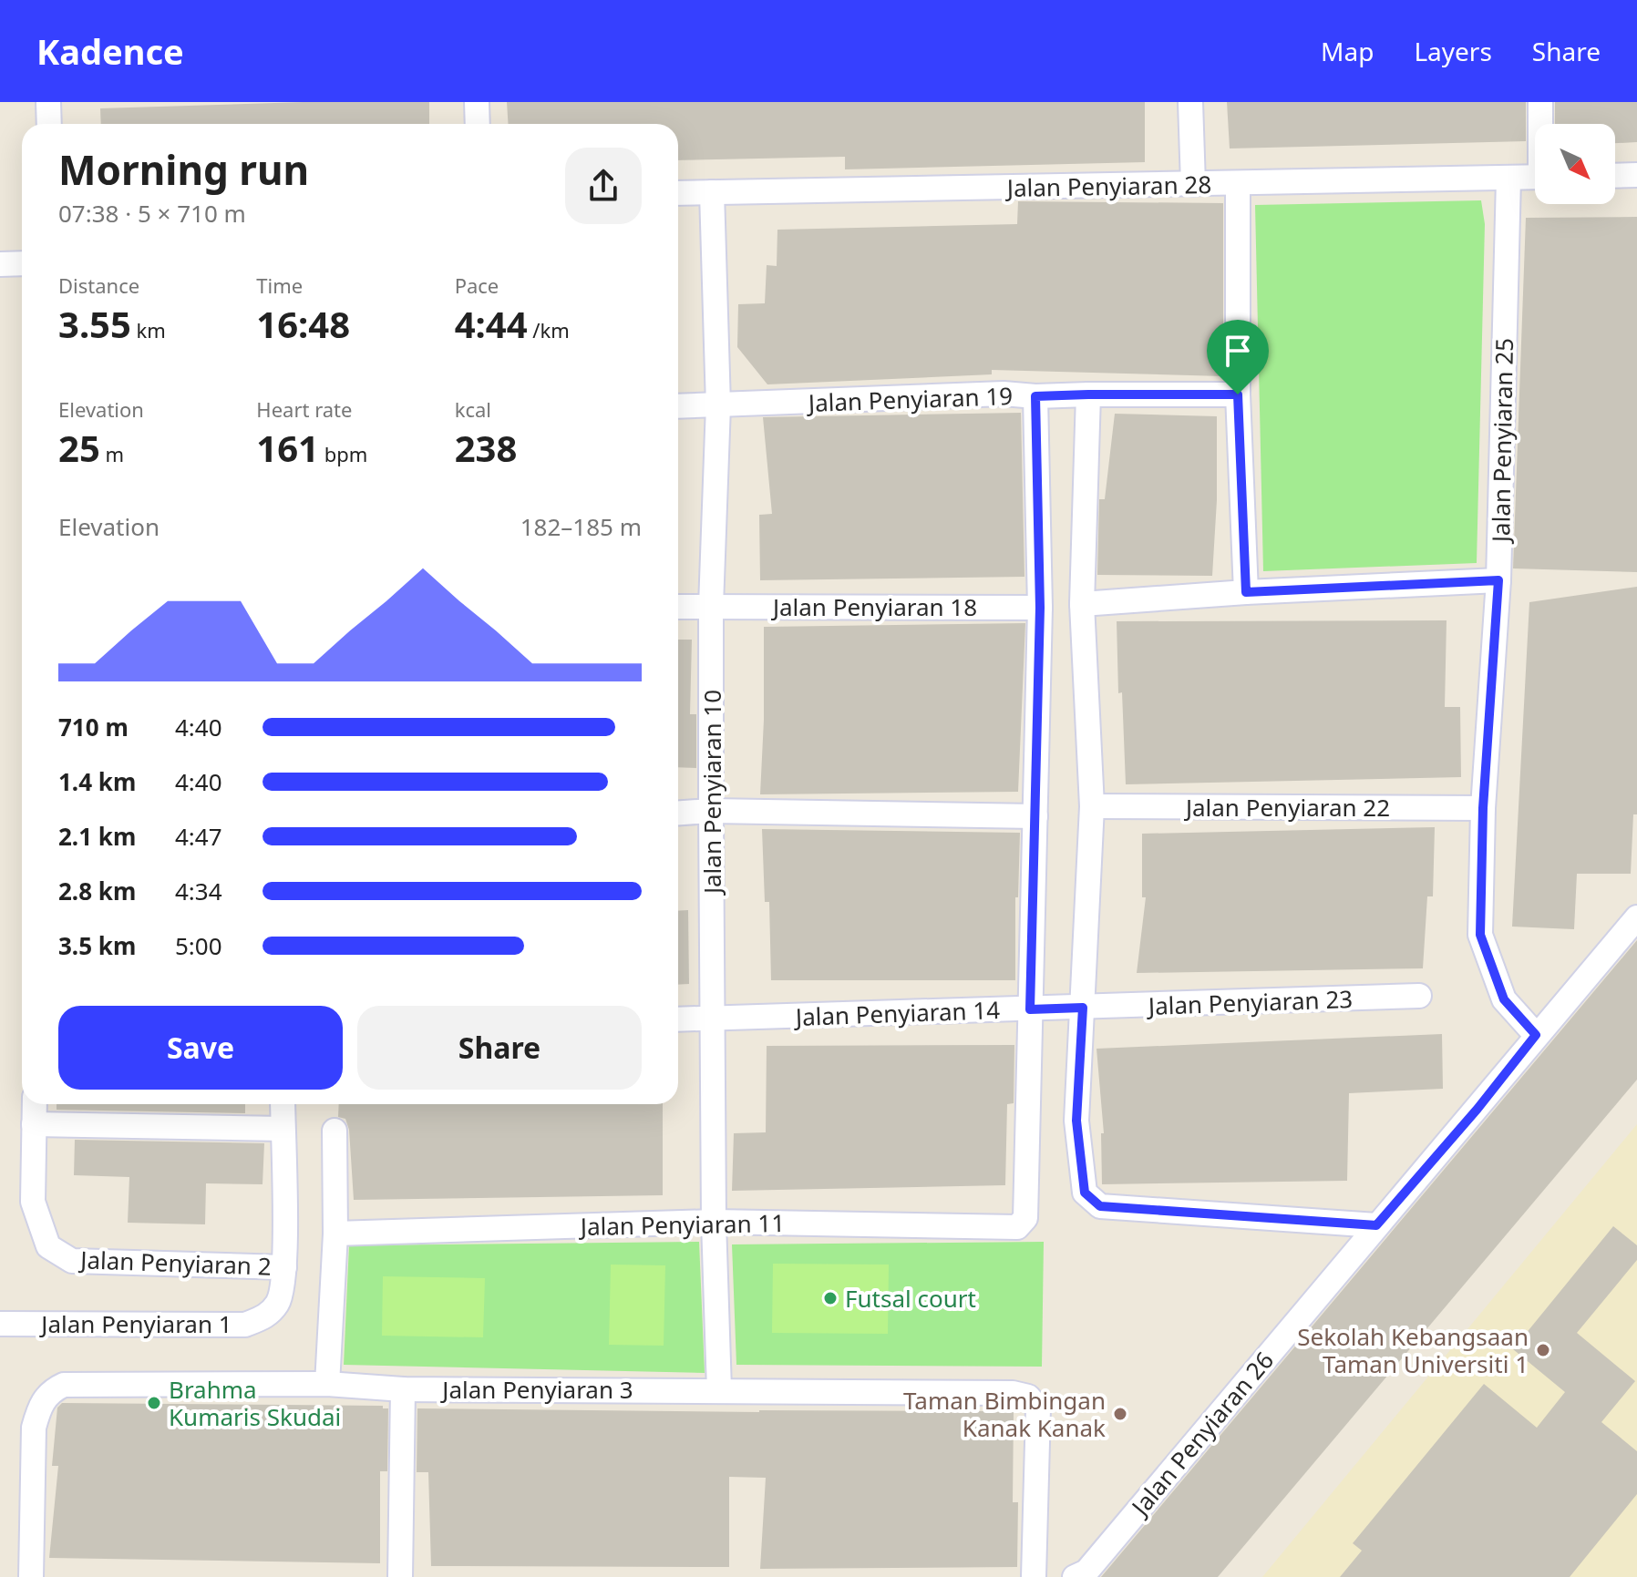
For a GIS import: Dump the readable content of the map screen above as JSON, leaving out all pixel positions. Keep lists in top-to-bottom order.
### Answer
{
  "streets": {
    "street": [
      "Jalan Penyiaran 28",
      "Jalan Penyiaran 19",
      "Jalan Penyiaran 25",
      "Jalan Penyiaran 18",
      "Jalan Penyiaran 10",
      "Jalan Penyiaran 22",
      "Jalan Penyiaran 23",
      "Jalan Penyiaran 14",
      "Jalan Penyiaran 11",
      "Jalan Penyiaran 2",
      "Jalan Penyiaran 1",
      "Jalan Penyiaran 3",
      "Jalan Penyiaran 26"
    ]
  },
  "crossings": [
    ["Jalan Penyiaran 28", "Jalan Penyiaran 25"],
    ["Jalan Penyiaran 28", "Jalan Penyiaran 10"],
    ["Jalan Penyiaran 19", "Jalan Penyiaran 10"],
    ["Jalan Penyiaran 25", "Jalan Penyiaran 22"],
    ["Jalan Penyiaran 25", "Jalan Penyiaran 26"],
    ["Jalan Penyiaran 18", "Jalan Penyiaran 10"],
    ["Jalan Penyiaran 10", "Jalan Penyiaran 14"],
    ["Jalan Penyiaran 10", "Jalan Penyiaran 11"],
    ["Jalan Penyiaran 10", "Jalan Penyiaran 3"],
    ["Jalan Penyiaran 23", "Jalan Penyiaran 14"],
    ["Jalan Penyiaran 14", "Jalan Penyiaran 11"],
    ["Jalan Penyiaran 2", "Jalan Penyiaran 1"]
  ],
  "places": [
    "Futsal court",
    "Sekolah Kebangsaan Taman Universiti 1",
    "Brahma Kumaris Skudai",
    "Taman Bimbingan Kanak Kanak"
  ],
  "north": "bottom right",
  "page": {
    "header": "Kadence",
    "nav": ["Map", "Layers", "Share"],
    "heading": ["Morning run", "07:38 · 5 × 710 m"],
    "stats": [
      ["Distance", "3.55 km"],
      ["Time", "16:48"],
      ["Pace", "4:44 /km"],
      ["Elevation", "25 m"],
      ["Heart rate", "161 bpm"],
      ["kcal", "238"]
    ],
    "chart": ["Elevation", "182–185 m"],
    "list": [
      {
        "name": "710 m",
        "note": "4:40"
      },
      {
        "name": "1.4 km",
        "note": "4:40"
      },
      {
        "name": "2.1 km",
        "note": "4:47"
      },
      {
        "name": "2.8 km",
        "note": "4:34"
      },
      {
        "name": "3.5 km",
        "note": "5:00"
      }
    ],
    "buttons": ["Save", "Share"]
  }
}
